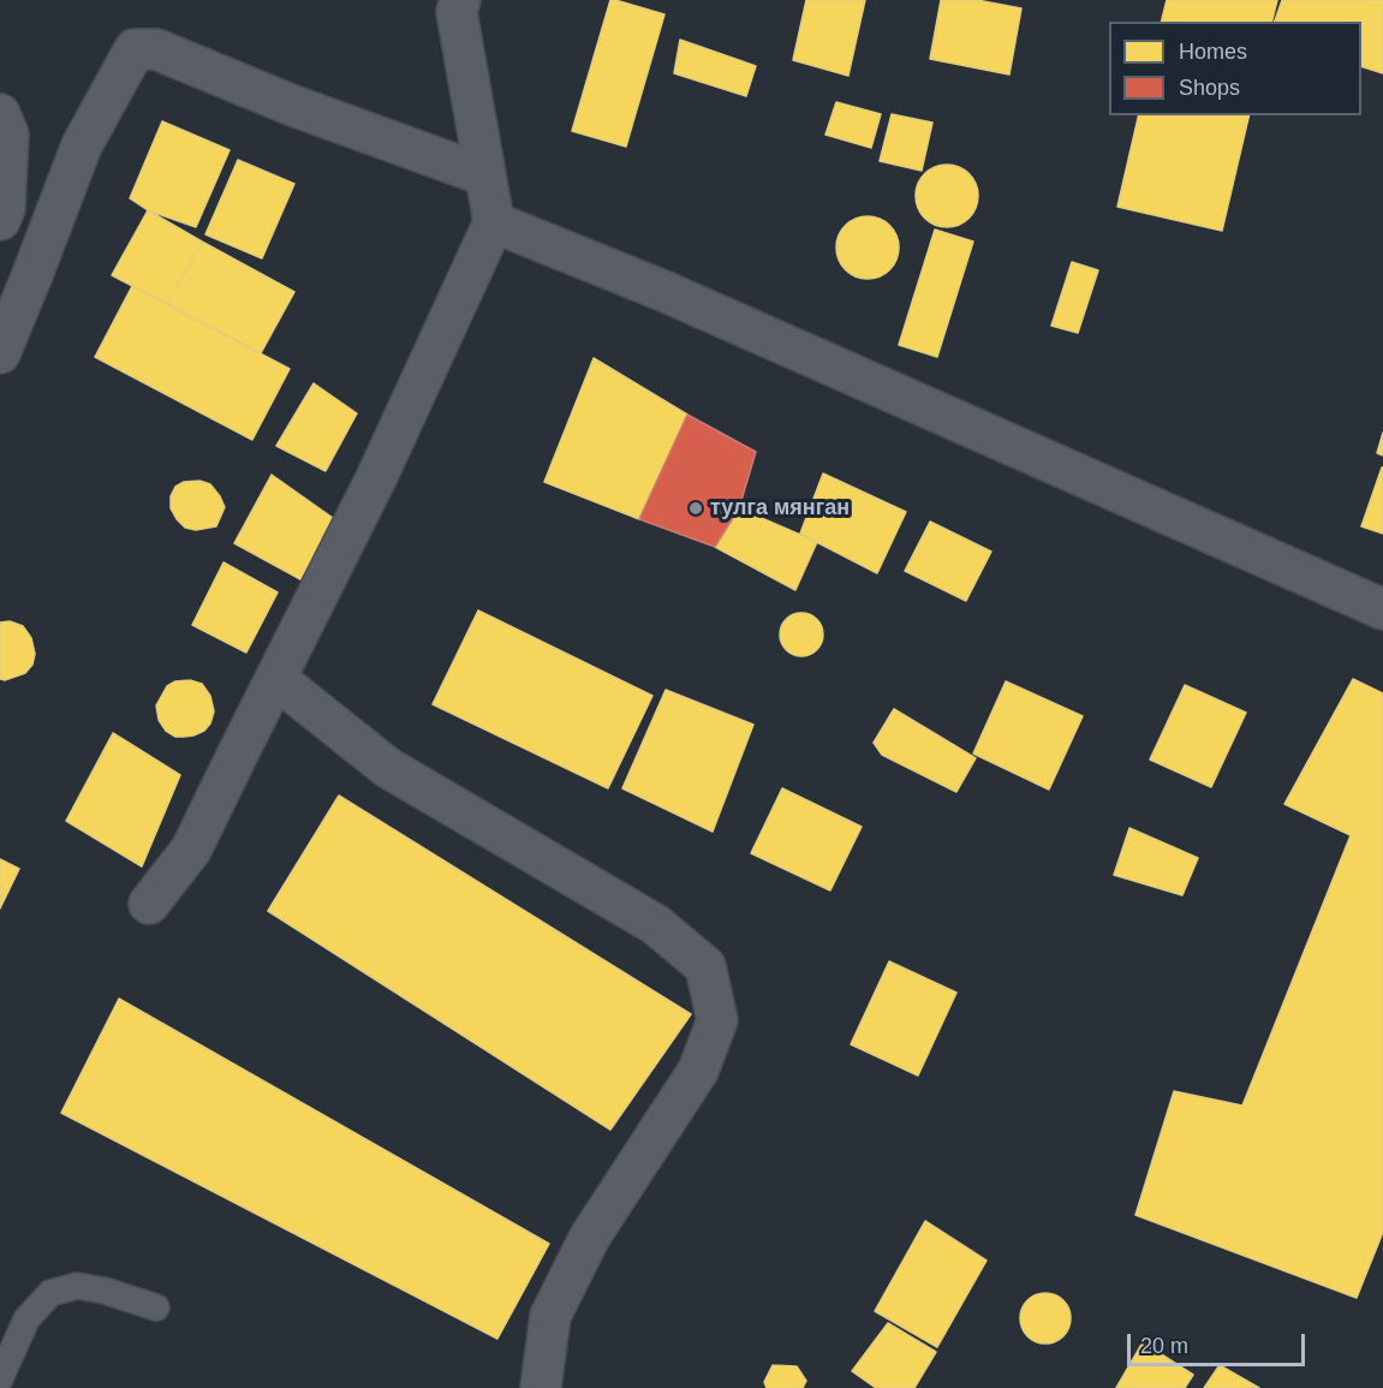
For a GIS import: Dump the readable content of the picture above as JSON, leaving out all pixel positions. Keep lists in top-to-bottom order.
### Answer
{
  "places": ["тулга мянган"],
  "legend": ["Homes", "Shops"],
  "scale_bar": "20 m"
}
